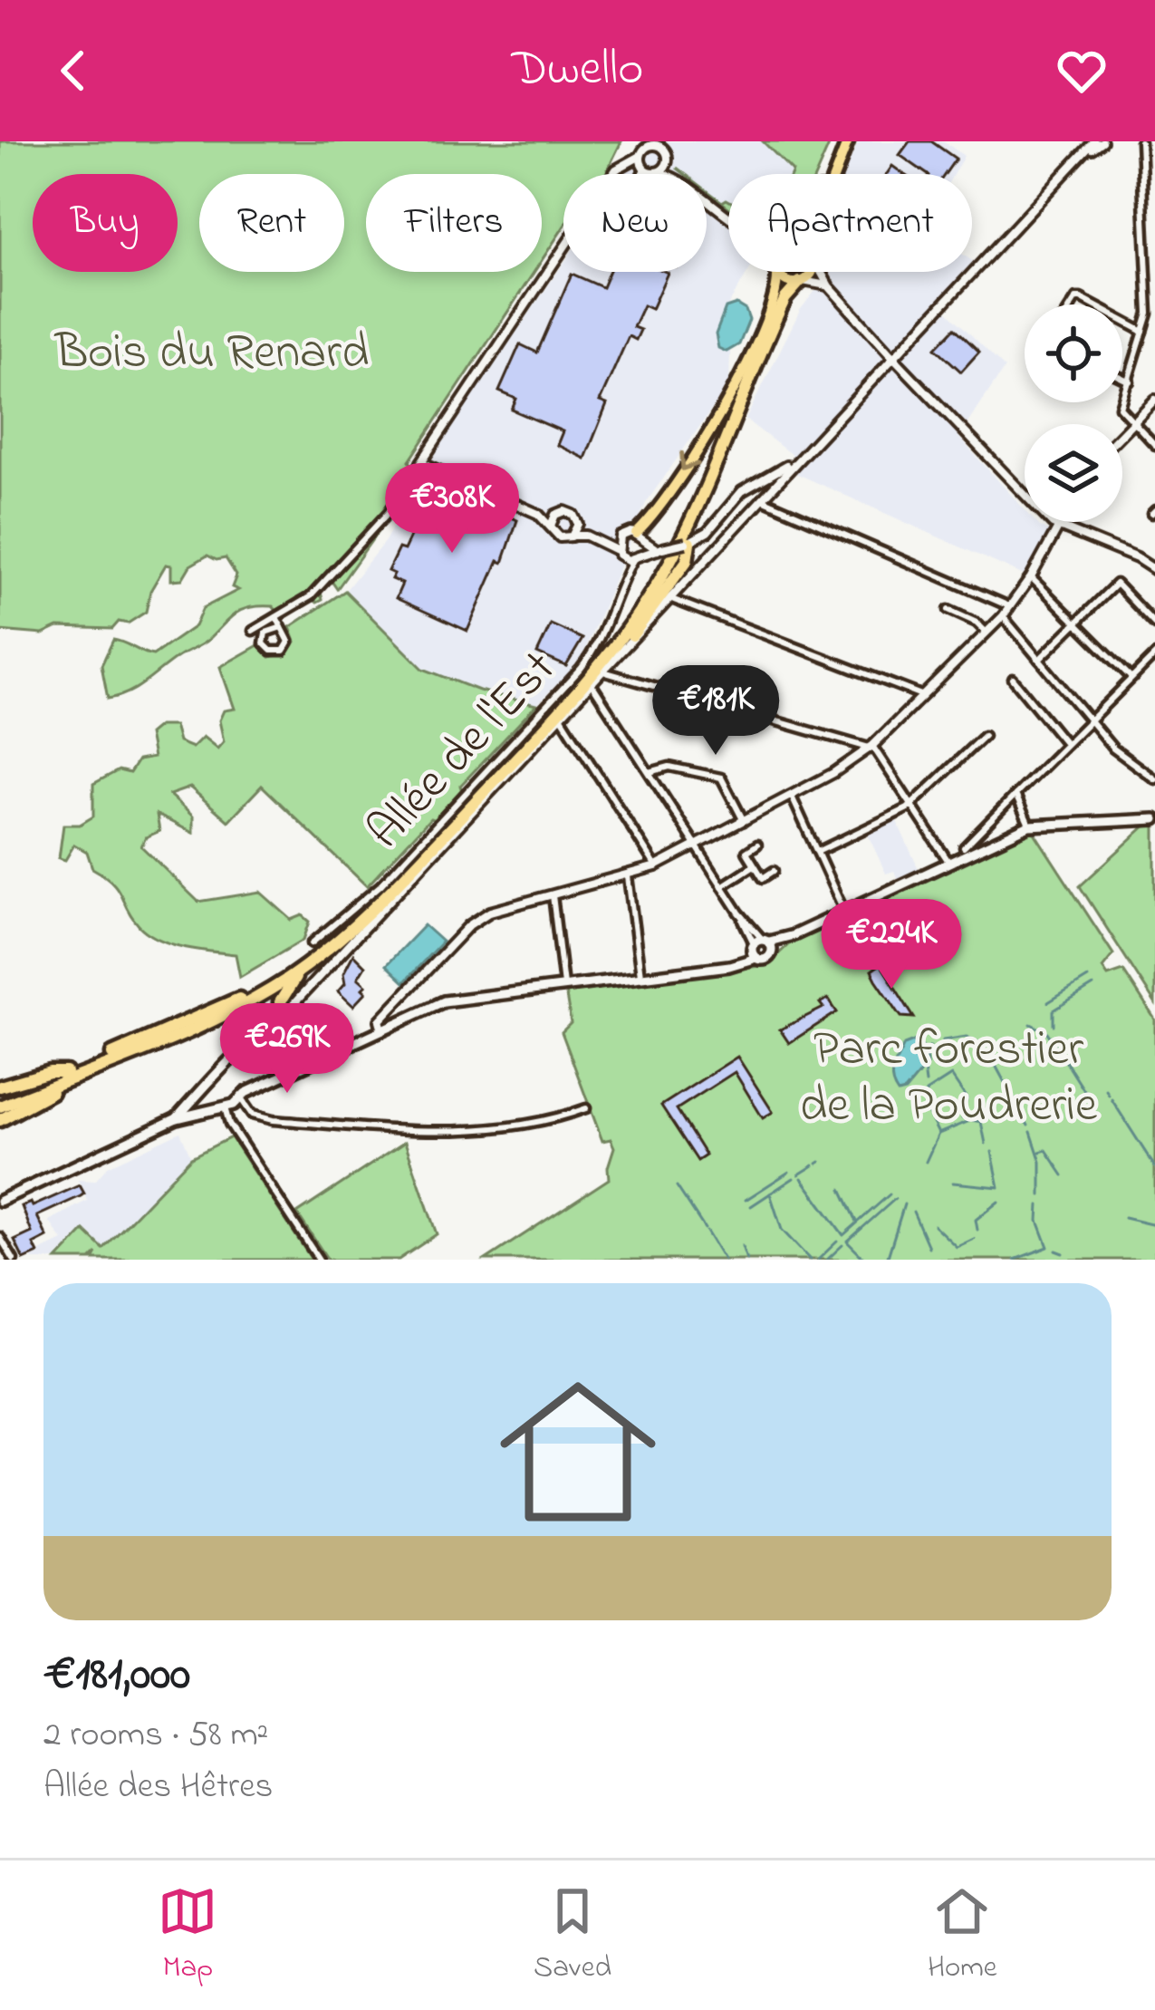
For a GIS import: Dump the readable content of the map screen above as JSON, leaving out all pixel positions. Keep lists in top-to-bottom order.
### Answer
{
  "streets": {
    "street": ["Allée de l'Est"]
  },
  "parks": ["Bois du Renard", "Parc forestier de la Poudrerie"],
  "page": {
    "header": "Dwello",
    "chip": [
      "Buy",
      "Rent",
      "Filters",
      "New",
      "Apartment"
    ],
    "price": [
      "€308K",
      "€181K",
      "€224K",
      "€269K"
    ],
    "list": [
      {
        "name": "€181,000",
        "note": "2 rooms · 58 m² · Allée des Hêtres"
      }
    ],
    "tabs": ["Map", "Saved", "Home"]
  }
}
